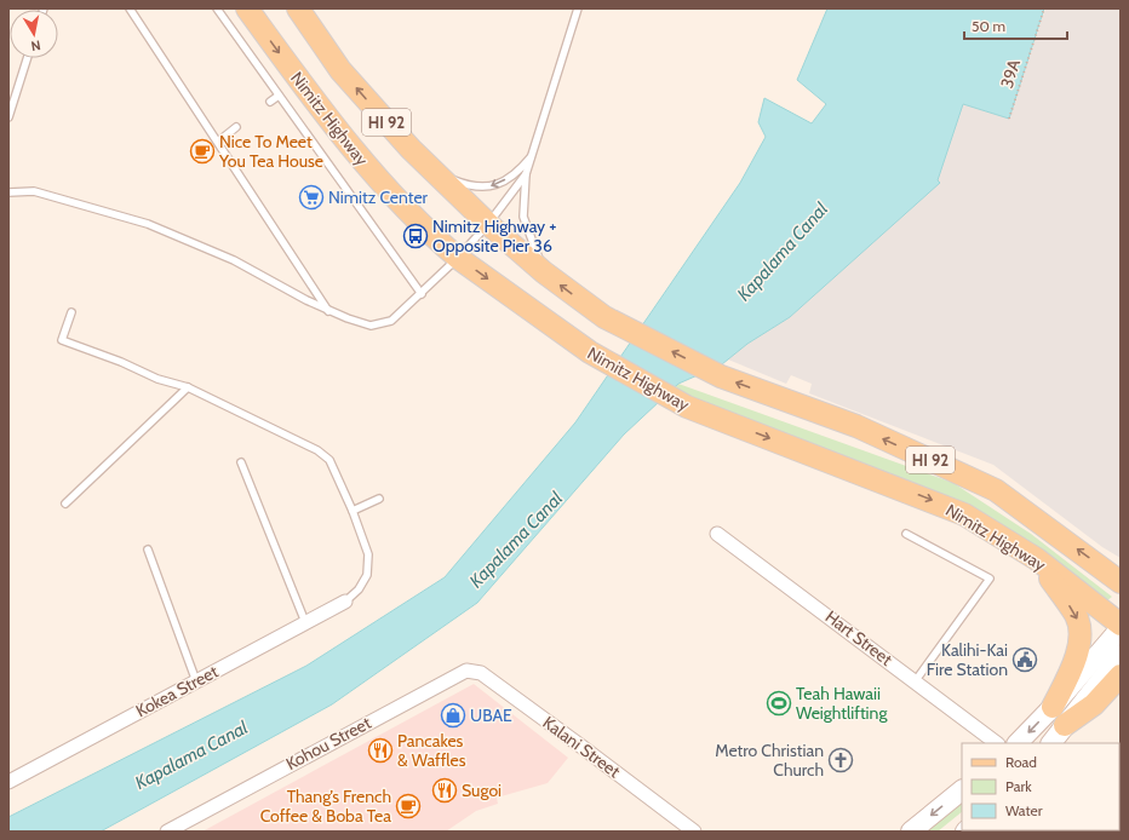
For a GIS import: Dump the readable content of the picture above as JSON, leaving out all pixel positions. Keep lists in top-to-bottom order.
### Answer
{
  "streets": {
    "main road": ["Nimitz Highway", "HI 92"],
    "street": [
      "Hart Street",
      "Kokea Street",
      "Kohou Street",
      "Kalani Street"
    ],
    "path": ["39A"]
  },
  "crossings": [
    ["Kohou Street", "Kalani Street"]
  ],
  "water": ["Kapalama Canal"],
  "places": {
    "cafe": ["Nice To Meet You Tea House", "Thang’s French Coffee & Boba Tea"],
    "supermarket": ["Nimitz Center"],
    "bus stop": ["Nimitz Highway + Opposite Pier 36"],
    "public building": ["Kalihi-Kai Fire Station"],
    "sports": ["Teah Hawaii Weightlifting"],
    "shop": ["UBAE"],
    "restaurant": ["Pancakes & Waffles", "Sugoi"],
    "church": ["Metro Christian Church"]
  },
  "legend": ["Road", "Park", "Water"],
  "scale_bar": "50 m",
  "north": "bottom"
}
